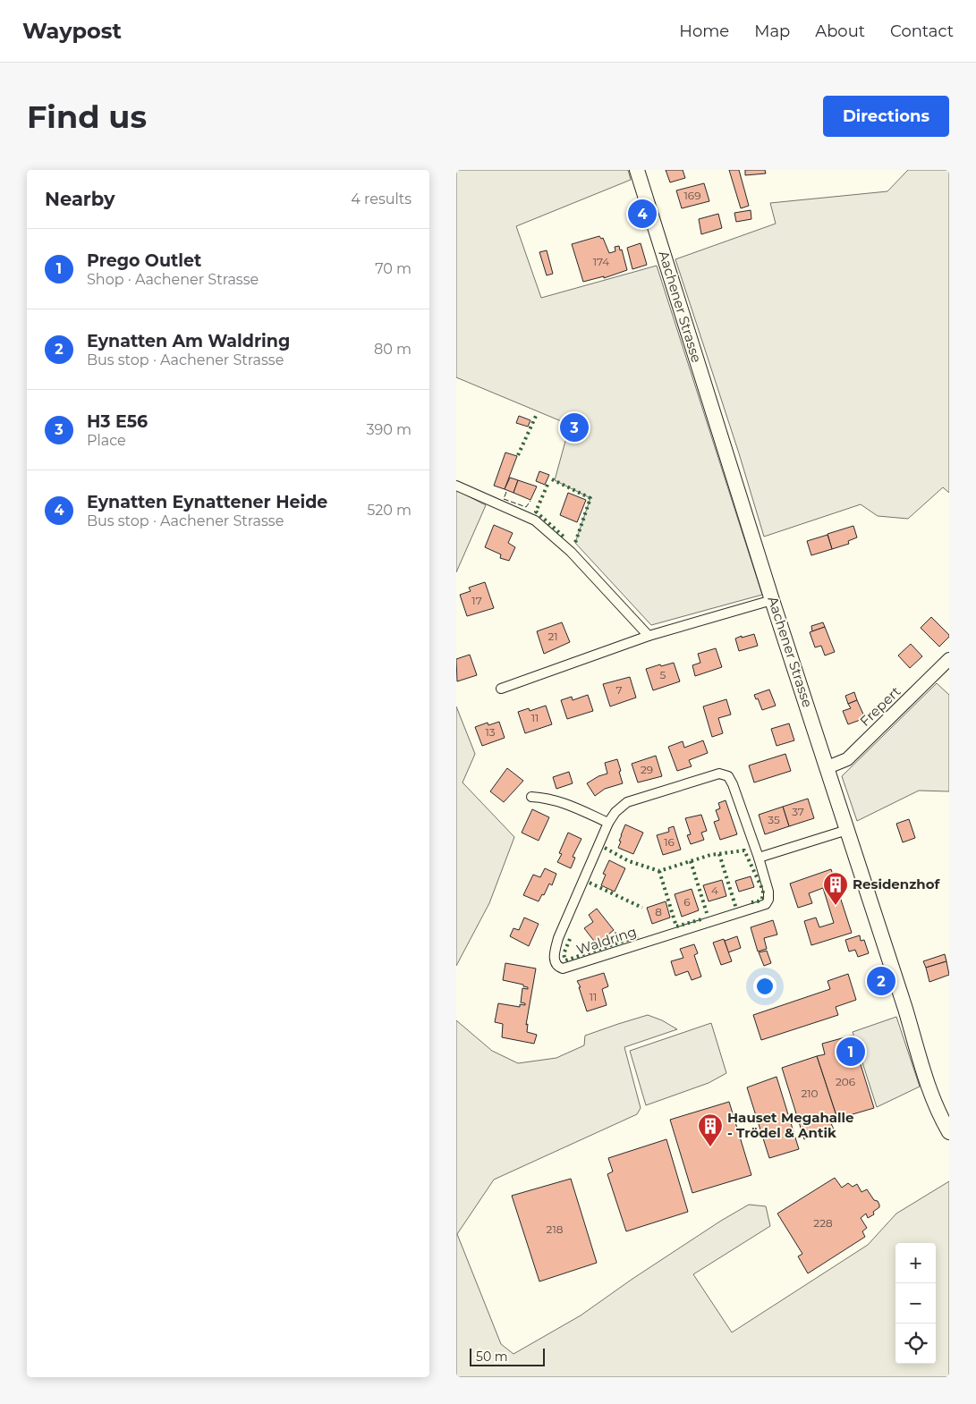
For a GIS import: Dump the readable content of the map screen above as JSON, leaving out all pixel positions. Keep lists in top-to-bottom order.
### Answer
{
  "streets": {
    "main road": ["Aachener Strasse"],
    "street": ["Frepert", "Waldring"]
  },
  "crossings": [
    ["Aachener Strasse", "Frepert"]
  ],
  "places": {
    "building": ["Residenzhof", "Hauset Megahalle - Trödel & Antik"]
  },
  "house_numbers": [
    "169",
    "174",
    "17",
    "21",
    "5",
    "7",
    "11",
    "13",
    "29",
    "37",
    "35",
    "16",
    "4",
    "6",
    "8",
    "11",
    "206",
    "210",
    "228",
    "218"
  ],
  "scale_bar": "50 m",
  "page": {
    "header": "Waypost",
    "nav": [
      "Home",
      "Map",
      "About",
      "Contact"
    ],
    "buttons": "Directions",
    "title": "Find us",
    "heading": ["Nearby", "4 results"],
    "pins": [
      "4",
      "3",
      "2",
      "1"
    ],
    "list": [
      {
        "mark": "1",
        "name": "Prego Outlet",
        "note": "Shop · Aachener Strasse",
        "value": "70 m"
      },
      {
        "mark": "2",
        "name": "Eynatten Am Waldring",
        "note": "Bus stop · Aachener Strasse",
        "value": "80 m"
      },
      {
        "mark": "3",
        "name": "H3 E56",
        "note": "Place",
        "value": "390 m"
      },
      {
        "mark": "4",
        "name": "Eynatten Eynattener Heide",
        "note": "Bus stop · Aachener Strasse",
        "value": "520 m"
      }
    ],
    "map_buttons": ["+", "−"],
    "scale": "50 m"
  }
}
